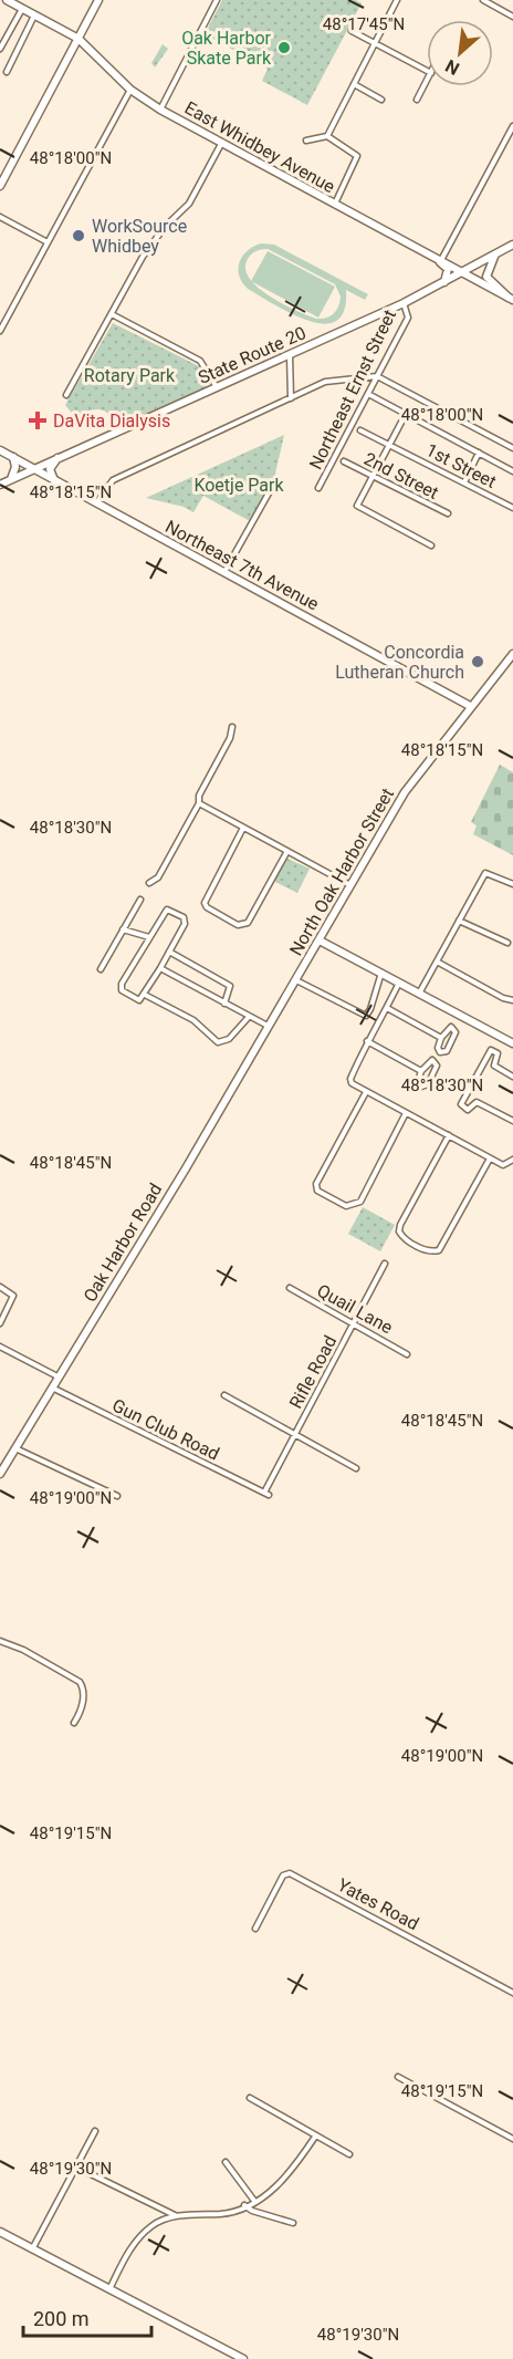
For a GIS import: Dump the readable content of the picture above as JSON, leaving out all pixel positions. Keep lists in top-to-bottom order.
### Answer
{
  "streets": {
    "street": [
      "East Whidbey Avenue",
      "State Route 20",
      "Northeast Ernst Street",
      "1st Street",
      "2nd Street",
      "Northeast 7th Avenue",
      "North Oak Harbor Street",
      "Oak Harbor Road",
      "Quail Lane",
      "Rifle Road",
      "Gun Club Road",
      "Yates Road"
    ]
  },
  "crossings": [
    ["East Whidbey Avenue", "State Route 20"],
    ["State Route 20", "Northeast Ernst Street"],
    ["State Route 20", "Northeast 7th Avenue"],
    ["Northeast 7th Avenue", "North Oak Harbor Street"],
    ["North Oak Harbor Street", "Oak Harbor Road"],
    ["Oak Harbor Road", "Gun Club Road"],
    ["Quail Lane", "Rifle Road"],
    ["Rifle Road", "Gun Club Road"]
  ],
  "parks": ["Rotary Park", "Koetje Park"],
  "places": {
    "other": ["Oak Harbor Skate Park", "WorkSource Whidbey", "Concordia Lutheran Church"],
    "health": ["DaVita Dialysis"]
  },
  "scale_bar": "200 m",
  "north": "bottom left",
  "coordinates": [
    "48°17'45\"N",
    "48°18'00\"N",
    "48°18'15\"N",
    "48°18'30\"N",
    "48°18'45\"N",
    "48°19'00\"N",
    "48°19'15\"N",
    "48°19'30\"N"
  ]
}
